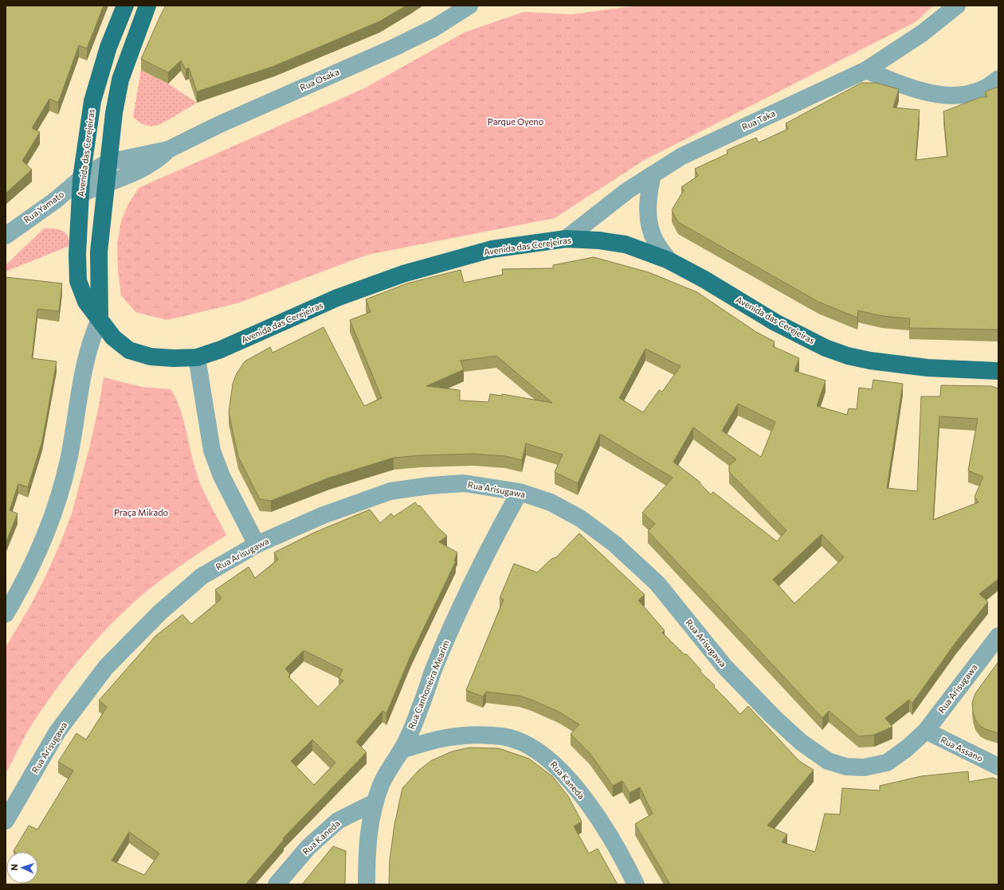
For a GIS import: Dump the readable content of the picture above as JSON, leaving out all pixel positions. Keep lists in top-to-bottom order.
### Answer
{
  "streets": {
    "main road": ["Avenida das Cerejeiras"],
    "street": [
      "Rua Osaka",
      "Rua Taka",
      "Rua Yamato",
      "Rua Arisugawa",
      "Rua Canhoneira Mearim",
      "Rua Assano",
      "Rua Kaneda"
    ]
  },
  "crossings": [
    ["Rua Osaka", "Avenida das Cerejeiras"],
    ["Rua Osaka", "Rua Yamato"],
    ["Rua Taka", "Avenida das Cerejeiras"],
    ["Avenida das Cerejeiras", "Rua Yamato"],
    ["Rua Arisugawa", "Rua Canhoneira Mearim"],
    ["Rua Arisugawa", "Rua Assano"],
    ["Rua Canhoneira Mearim", "Rua Kaneda"]
  ],
  "parks": ["Parque Oyeno", "Praça Mikado"],
  "north": "left"
}
